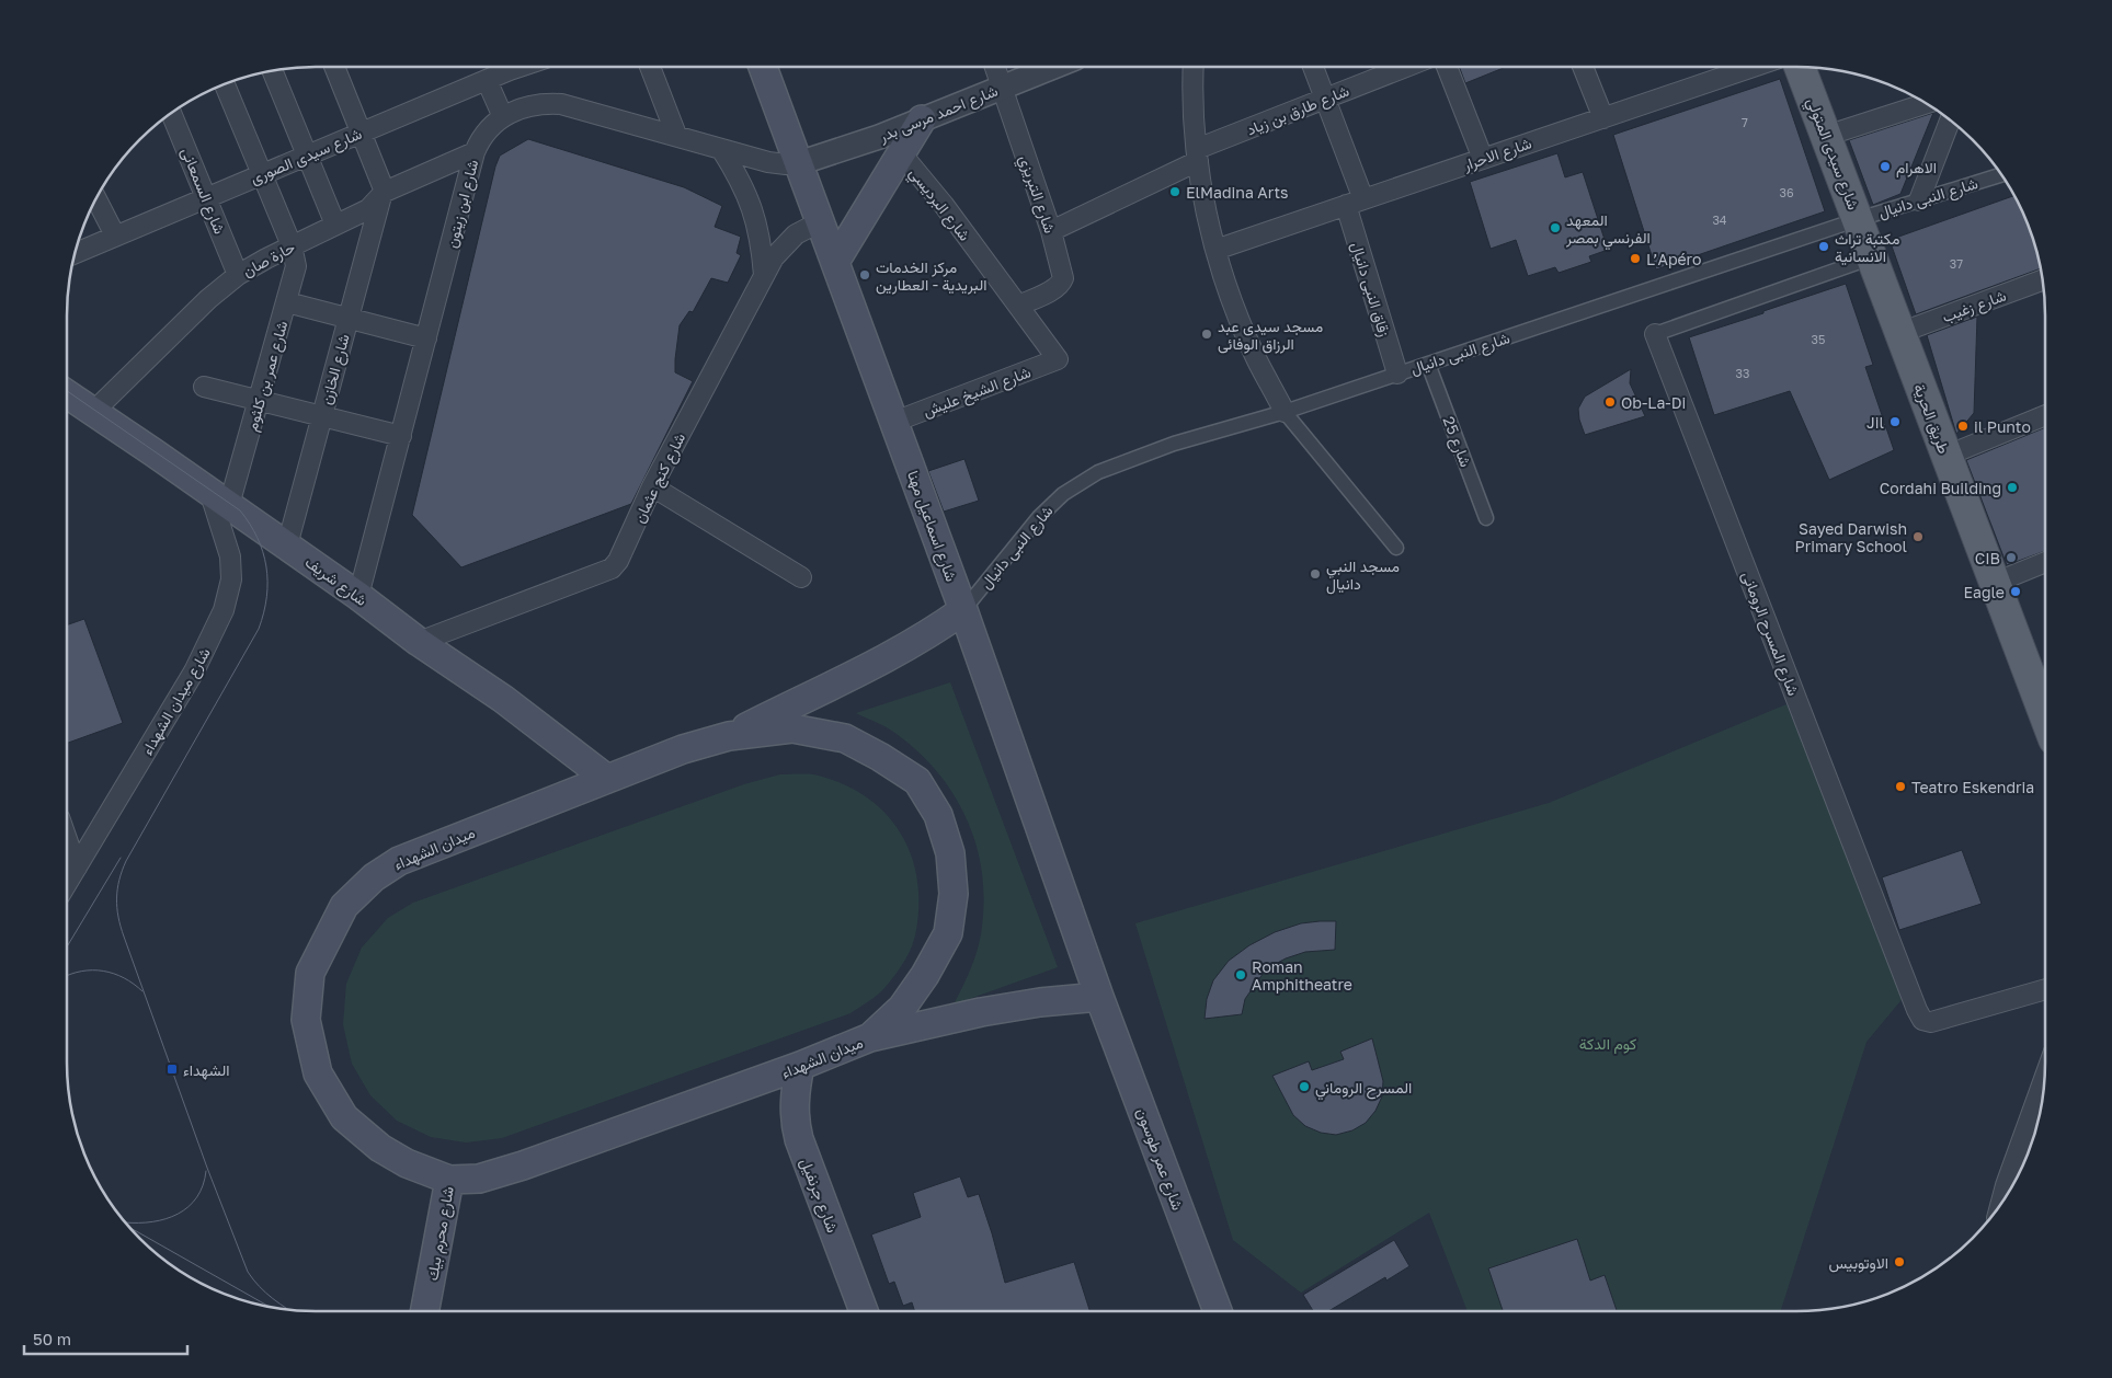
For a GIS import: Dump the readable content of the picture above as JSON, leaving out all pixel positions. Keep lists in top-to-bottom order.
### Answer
{
  "streets": {
    "main road": [
      "شارع سيدى المتولي",
      "طريق الحرية",
      "شارع اسماعيل مهنا",
      "شارع شريف",
      "ميدان الشهداء",
      "شارع عمر طوسون",
      "شارع جرنفيل",
      "شارع محرم بيك"
    ],
    "street": [
      "شارع طارق بن زياد",
      "شارع احمد مرسى بدر",
      "شارع الاحرار",
      "شارع سيدى الصورى",
      "شارع السمعانى",
      "شارع التبريزي",
      "شارع النبى دانيال",
      "شارع ابن زيتون",
      "شارع البرديسي",
      "حارة صان",
      "زقاق النبى دانيال",
      "شارع زغيب",
      "شارع الخازن",
      "شارع عمر بن كلثوم",
      "شارع الشيخ عليش",
      "شارع 25",
      "شارع كنج عثمان",
      "شارع المسرح الرومانى",
      "شارع ميدان الشهداء"
    ]
  },
  "crossings": [
    ["شارع طارق بن زياد", "شارع التبريزي"],
    ["شارع طارق بن زياد", "زقاق النبى دانيال"],
    ["شارع احمد مرسى بدر", "شارع التبريزي"],
    ["شارع احمد مرسى بدر", "شارع ابن زيتون"],
    ["شارع احمد مرسى بدر", "شارع اسماعيل مهنا"],
    ["شارع الاحرار", "زقاق النبى دانيال"],
    ["شارع سيدى المتولي", "شارع النبى دانيال"],
    ["شارع سيدى المتولي", "طريق الحرية"],
    ["شارع سيدى الصورى", "شارع السمعانى"],
    ["شارع سيدى الصورى", "شارع عمر بن كلثوم"],
    ["شارع السمعانى", "حارة صان"],
    ["شارع التبريزي", "شارع البرديسي"],
    ["شارع النبى دانيال", "زقاق النبى دانيال"],
    ["شارع النبى دانيال", "طريق الحرية"],
    ["شارع النبى دانيال", "شارع 25"],
    ["شارع النبى دانيال", "شارع اسماعيل مهنا"],
    ["شارع ابن زيتون", "حارة صان"],
    ["شارع ابن زيتون", "شارع اسماعيل مهنا"],
    ["شارع ابن زيتون", "شارع شريف"],
    ["شارع البرديسي", "شارع الشيخ عليش"],
    ["حارة صان", "شارع الخازن"],
    ["حارة صان", "شارع عمر بن كلثوم"],
    ["حارة صان", "شارع شريف"],
    ["شارع زغيب", "طريق الحرية"],
    ["شارع الخازن", "شارع شريف"],
    ["شارع عمر بن كلثوم", "شارع شريف"],
    ["شارع عمر بن كلثوم", "شارع ميدان الشهداء"],
    ["شارع الشيخ عليش", "شارع اسماعيل مهنا"],
    ["طريق الحرية", "شارع المسرح الرومانى"],
    ["شارع كنج عثمان", "شارع اسماعيل مهنا"],
    ["شارع كنج عثمان", "شارع شريف"],
    ["شارع اسماعيل مهنا", "شارع عمر طوسون"],
    ["شارع شريف", "شارع ميدان الشهداء"],
    ["شارع شريف", "ميدان الشهداء"],
    ["ميدان الشهداء", "شارع جرنفيل"],
    ["ميدان الشهداء", "شارع محرم بيك"]
  ],
  "parks": ["كوم الدكة"],
  "places": {
    "other": [
      "الاهرام",
      "ElMadina Arts",
      "المعهد الفرنسي بمصر",
      "مكتبة تراث الانسانية",
      "L’Apéro",
      "مركز الخدمات البريدية - العطارين",
      "مسجد سيدى عبد الرزاق الوفائى",
      "Ob-La-Di",
      "Jil",
      "il Punto",
      "Cordahi Building",
      "Sayed Darwish Primary School",
      "CIB",
      "مسجد النبي دانيال",
      "Eagle",
      "Teatro Eskendria",
      "Roman Amphitheatre",
      "المسرح الروماني",
      "الاوتوبيس"
    ],
    "transit": ["الشهداء"]
  },
  "house_numbers": [
    "7",
    "36",
    "34",
    "37",
    "35",
    "33"
  ],
  "scale_bar": "50 m"
}
